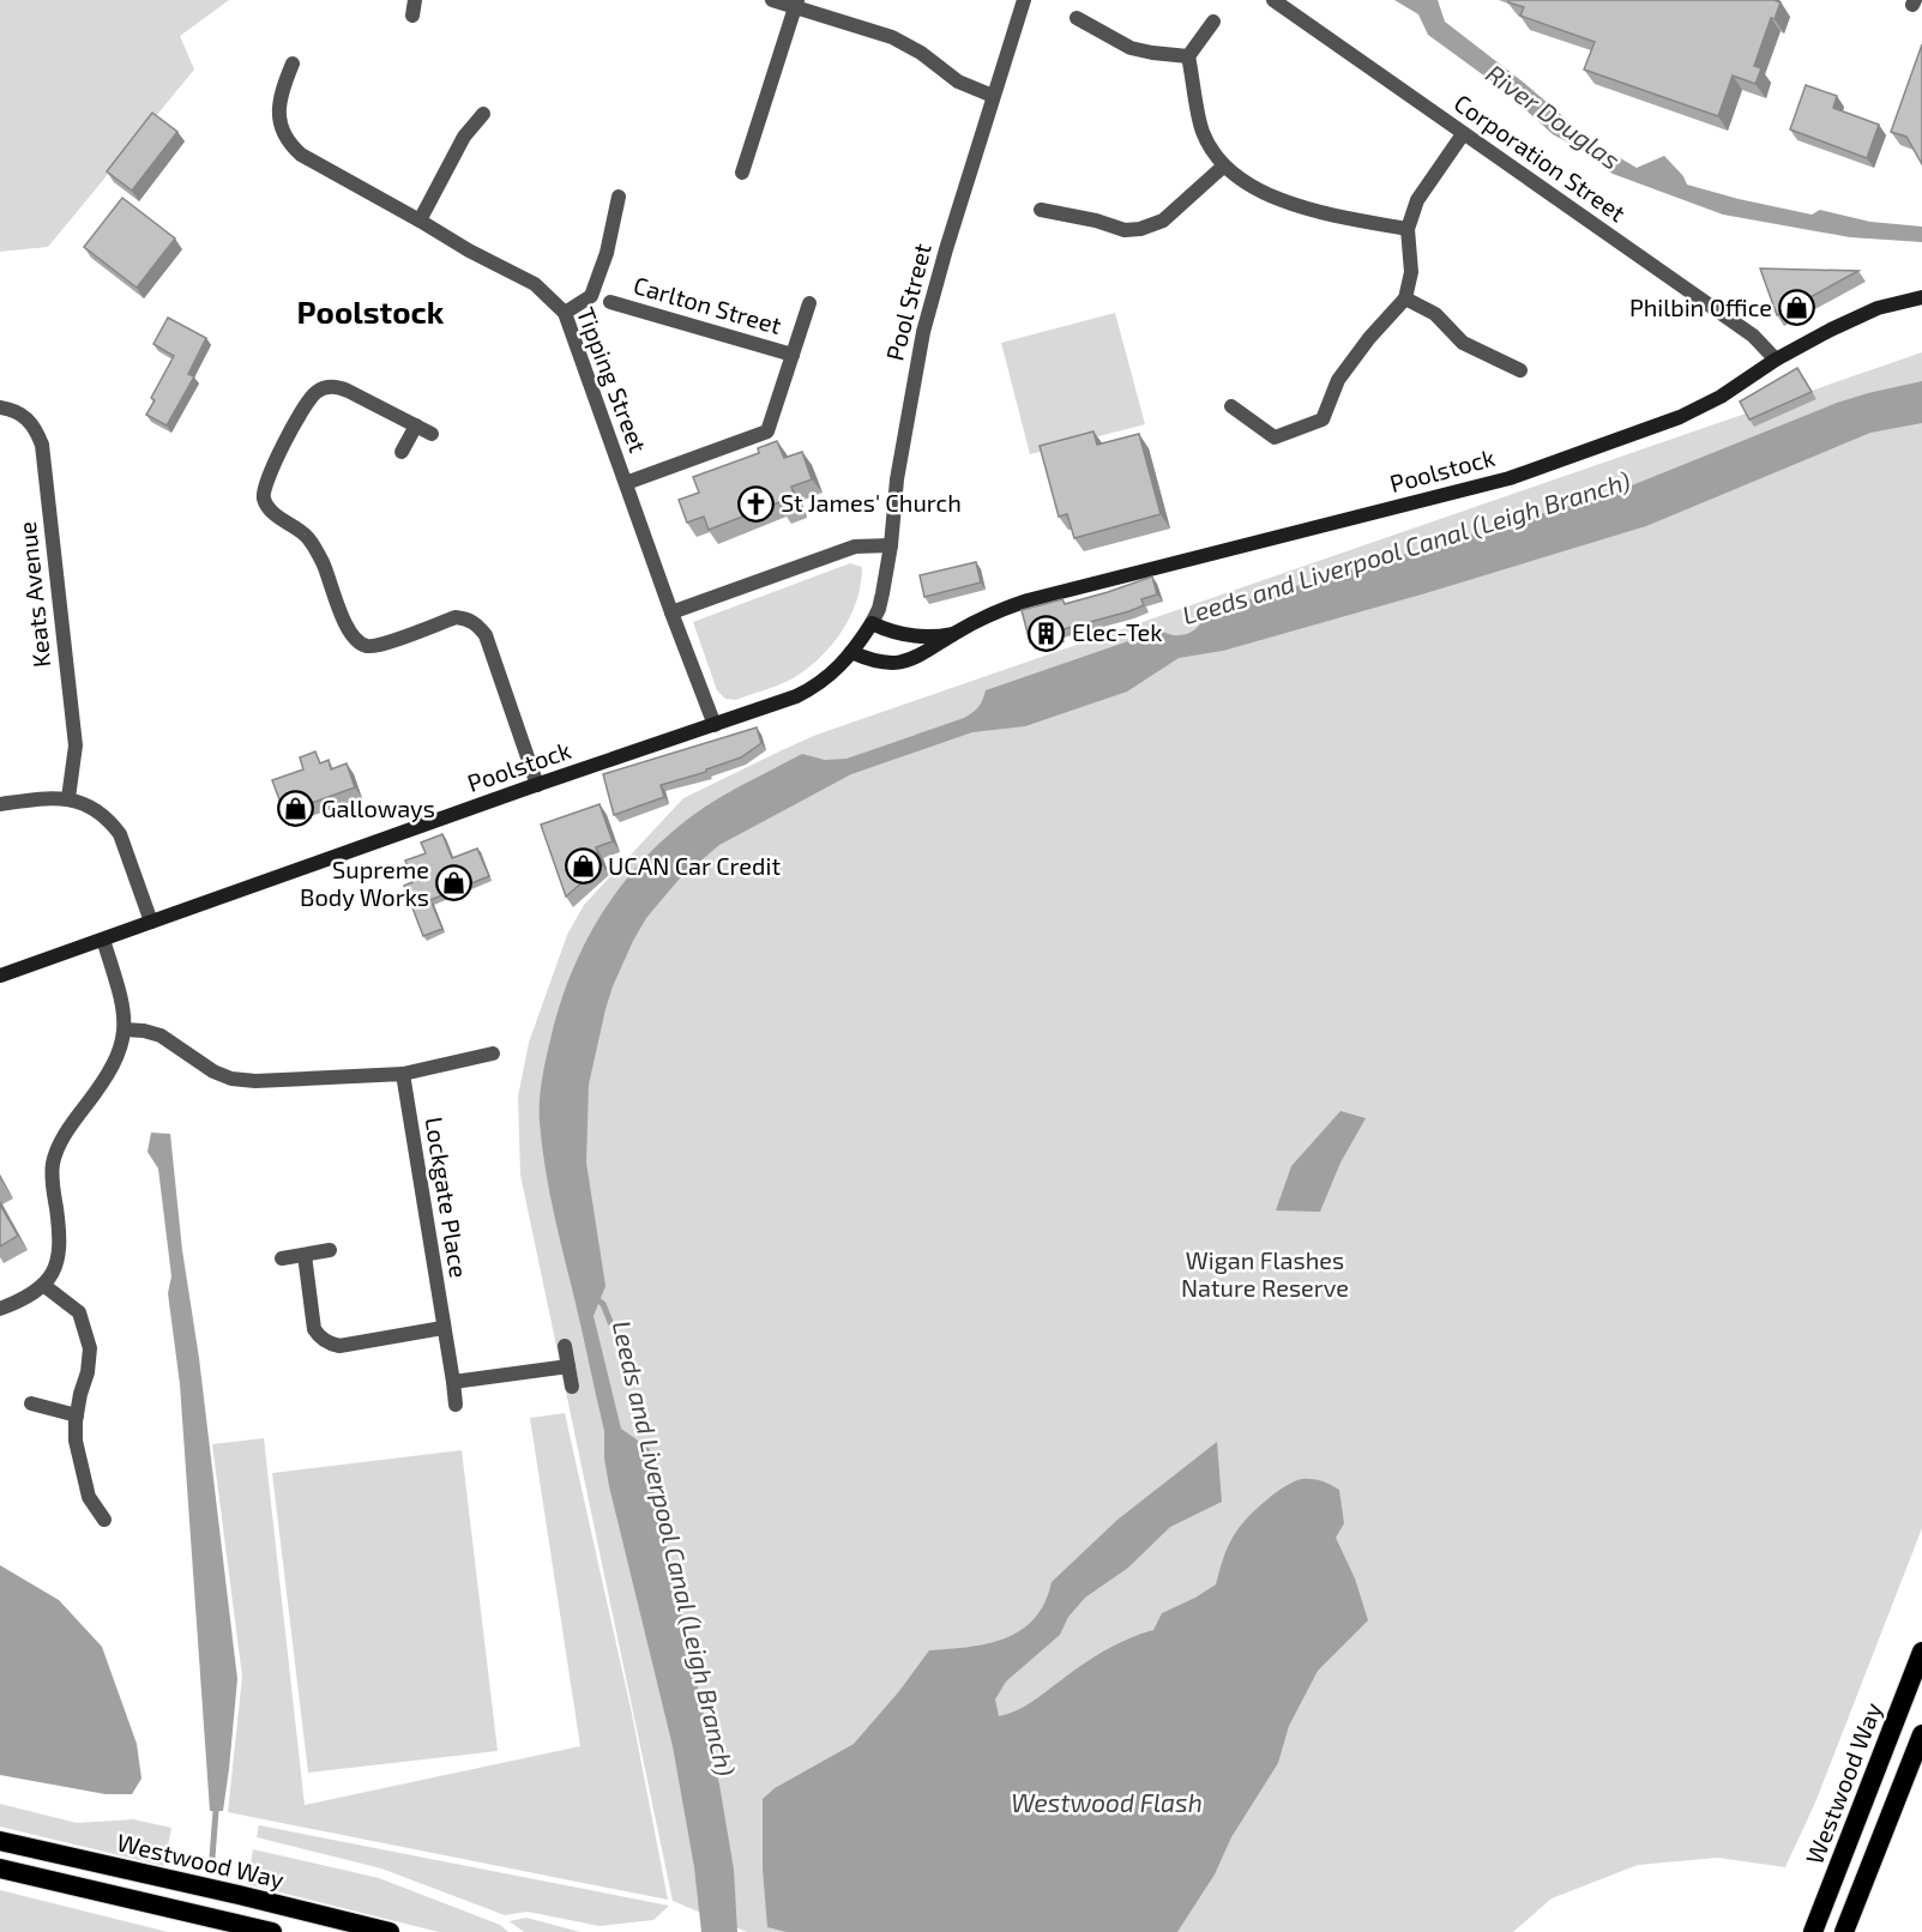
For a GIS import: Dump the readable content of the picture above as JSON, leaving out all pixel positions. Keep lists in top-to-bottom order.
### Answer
{
  "streets": {
    "highway": ["Westwood Way"],
    "main road": ["Poolstock"],
    "street": [
      "Corporation Street",
      "Pool Street",
      "Carlton Street",
      "Tipping Street",
      "Keats Avenue",
      "Lockgate Place"
    ]
  },
  "crossings": [
    ["Corporation Street", "Poolstock"],
    ["Pool Street", "Poolstock"],
    ["Tipping Street", "Poolstock"]
  ],
  "districts": ["Poolstock"],
  "water": ["River Douglas", "Leeds and Liverpool Canal (Leigh Branch)", "Westwood Flash"],
  "parks": ["Wigan Flashes Nature Reserve"],
  "places": {
    "shop": [
      "Philbin Office",
      "Galloways",
      "UCAN Car Credit",
      "Supreme Body Works"
    ],
    "church": ["St James' Church"],
    "building": ["Elec-Tek"]
  }
}
